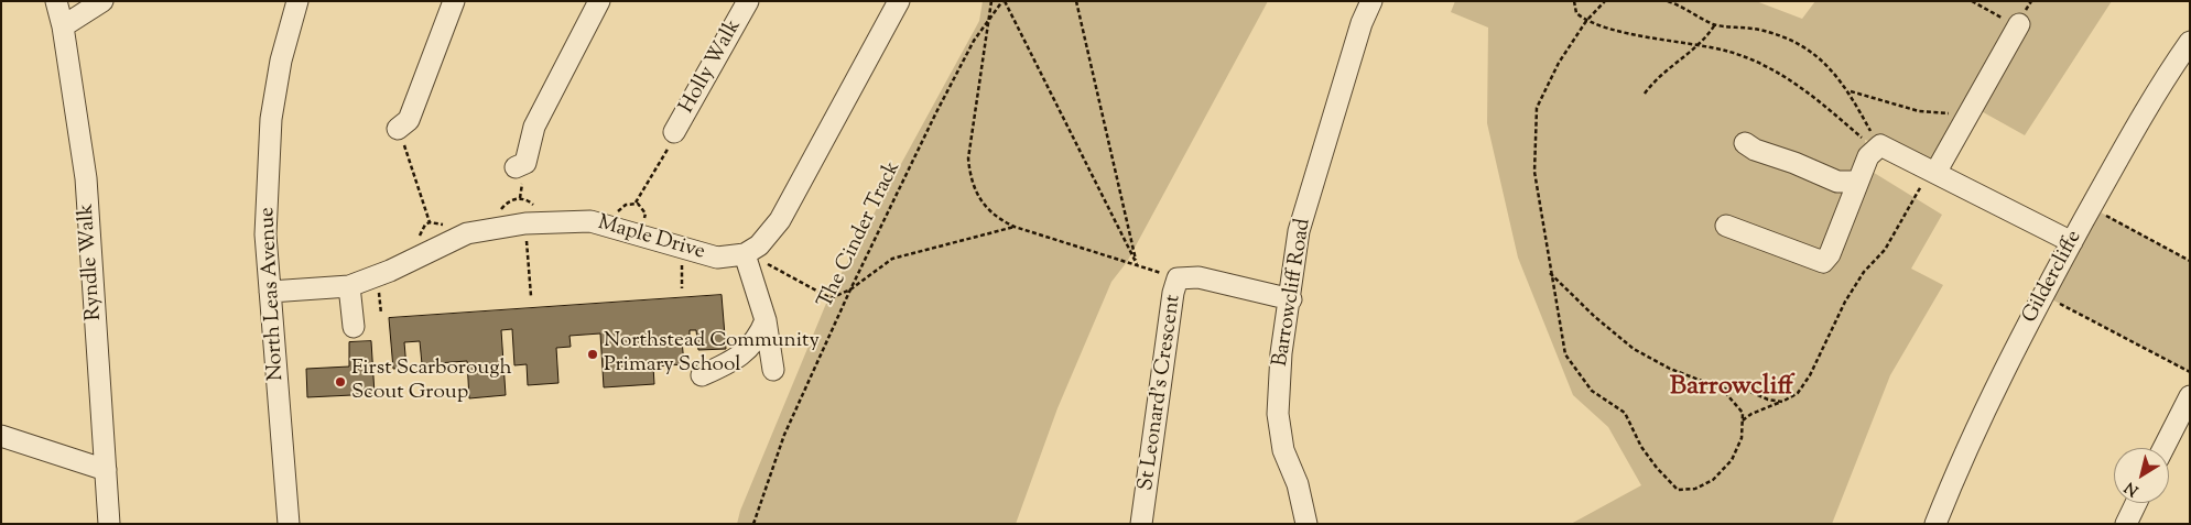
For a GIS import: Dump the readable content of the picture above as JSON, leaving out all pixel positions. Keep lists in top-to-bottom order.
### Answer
{
  "streets": {
    "street": [
      "Holly Walk",
      "Maple Drive",
      "Ryndle Walk",
      "Gildercliffe",
      "Barrowcliff Road",
      "North Leas Avenue",
      "St Leonard's Crescent"
    ],
    "path": ["The Cinder Track"]
  },
  "crossings": [
    ["Maple Drive", "North Leas Avenue"],
    ["Barrowcliff Road", "St Leonard's Crescent"]
  ],
  "districts": ["Barrowcliff"],
  "places": ["Northstead Community Primary School", "First Scarborough Scout Group"],
  "north": "bottom left"
}
